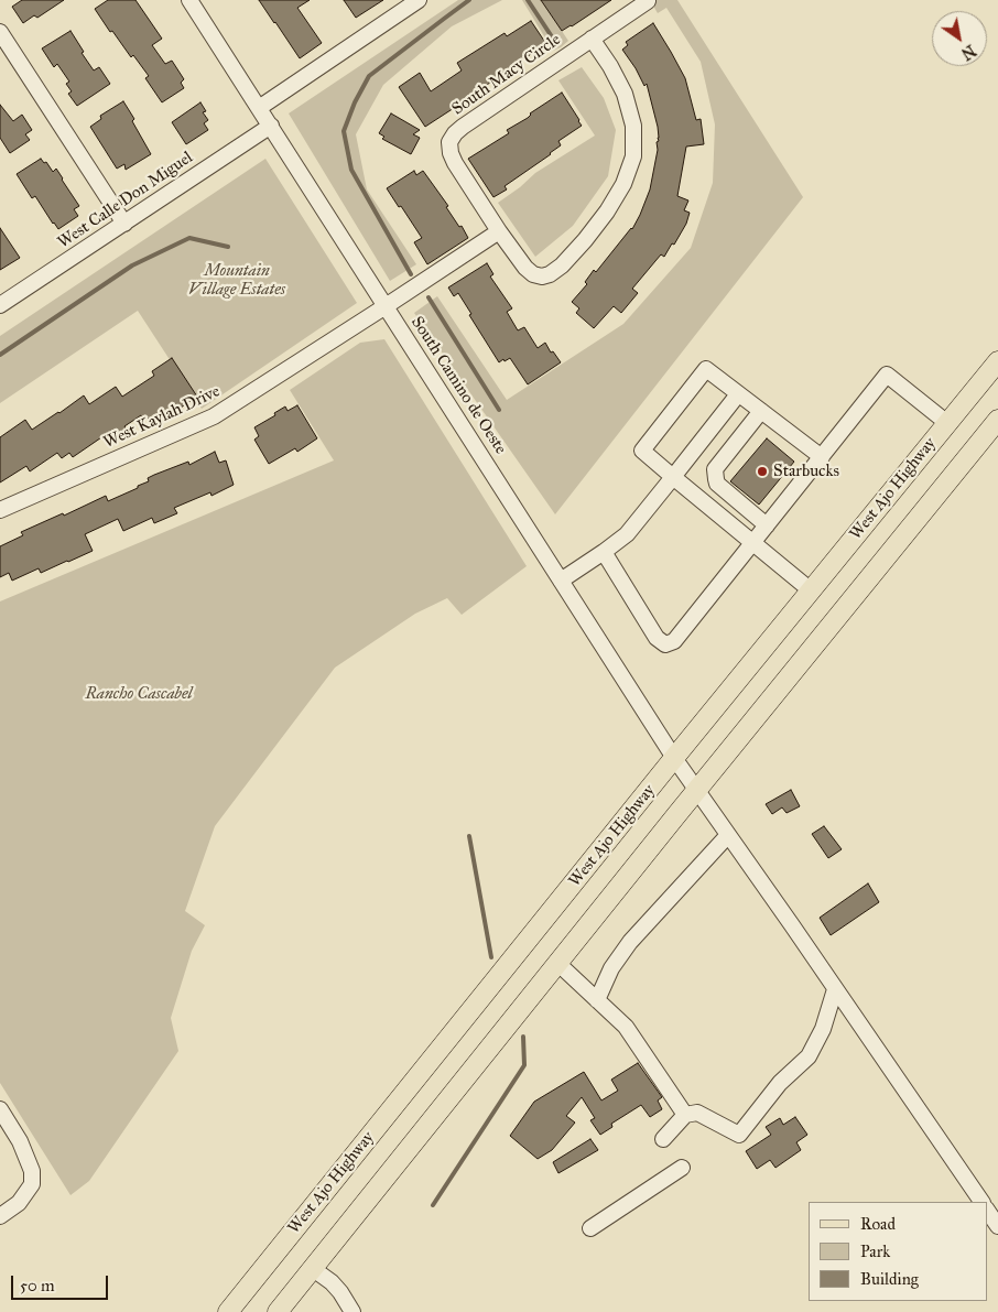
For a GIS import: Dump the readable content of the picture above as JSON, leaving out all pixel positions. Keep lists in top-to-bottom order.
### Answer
{
  "streets": {
    "main road": ["West Ajo Highway"],
    "street": [
      "South Macy Circle",
      "West Calle Don Miguel",
      "South Camino de Oeste",
      "West Kaylah Drive"
    ]
  },
  "crossings": [
    ["West Calle Don Miguel", "South Camino de Oeste"],
    ["South Camino de Oeste", "West Kaylah Drive"],
    ["South Camino de Oeste", "West Ajo Highway"]
  ],
  "parks": ["Mountain Village Estates", "Rancho Cascabel"],
  "places": ["Starbucks"],
  "legend": ["Road", "Park", "Building"],
  "scale_bar": "50 m",
  "north": "bottom right"
}
